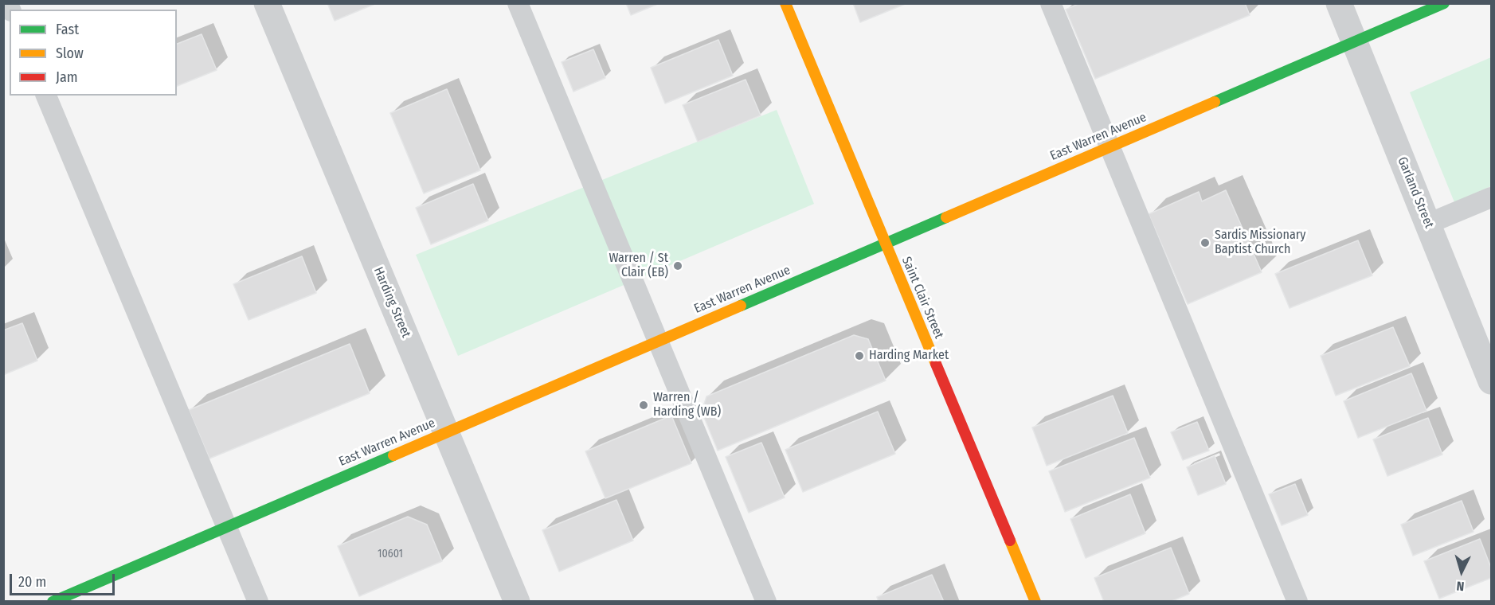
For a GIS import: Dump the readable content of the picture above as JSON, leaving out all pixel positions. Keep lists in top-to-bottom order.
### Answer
{
  "streets": {
    "main road": ["East Warren Avenue", "Saint Clair Street"],
    "street": ["Garland Street", "Harding Street"]
  },
  "crossings": [
    ["East Warren Avenue", "Garland Street"],
    ["East Warren Avenue", "Saint Clair Street"],
    ["East Warren Avenue", "Harding Street"]
  ],
  "places": [
    "Sardis Missionary Baptist Church",
    "Warren / St Clair (EB)",
    "Harding Market",
    "Warren / Harding (WB)"
  ],
  "house_numbers": ["10601"],
  "legend": ["Fast", "Slow", "Jam"],
  "scale_bar": "20 m",
  "north": "bottom"
}
